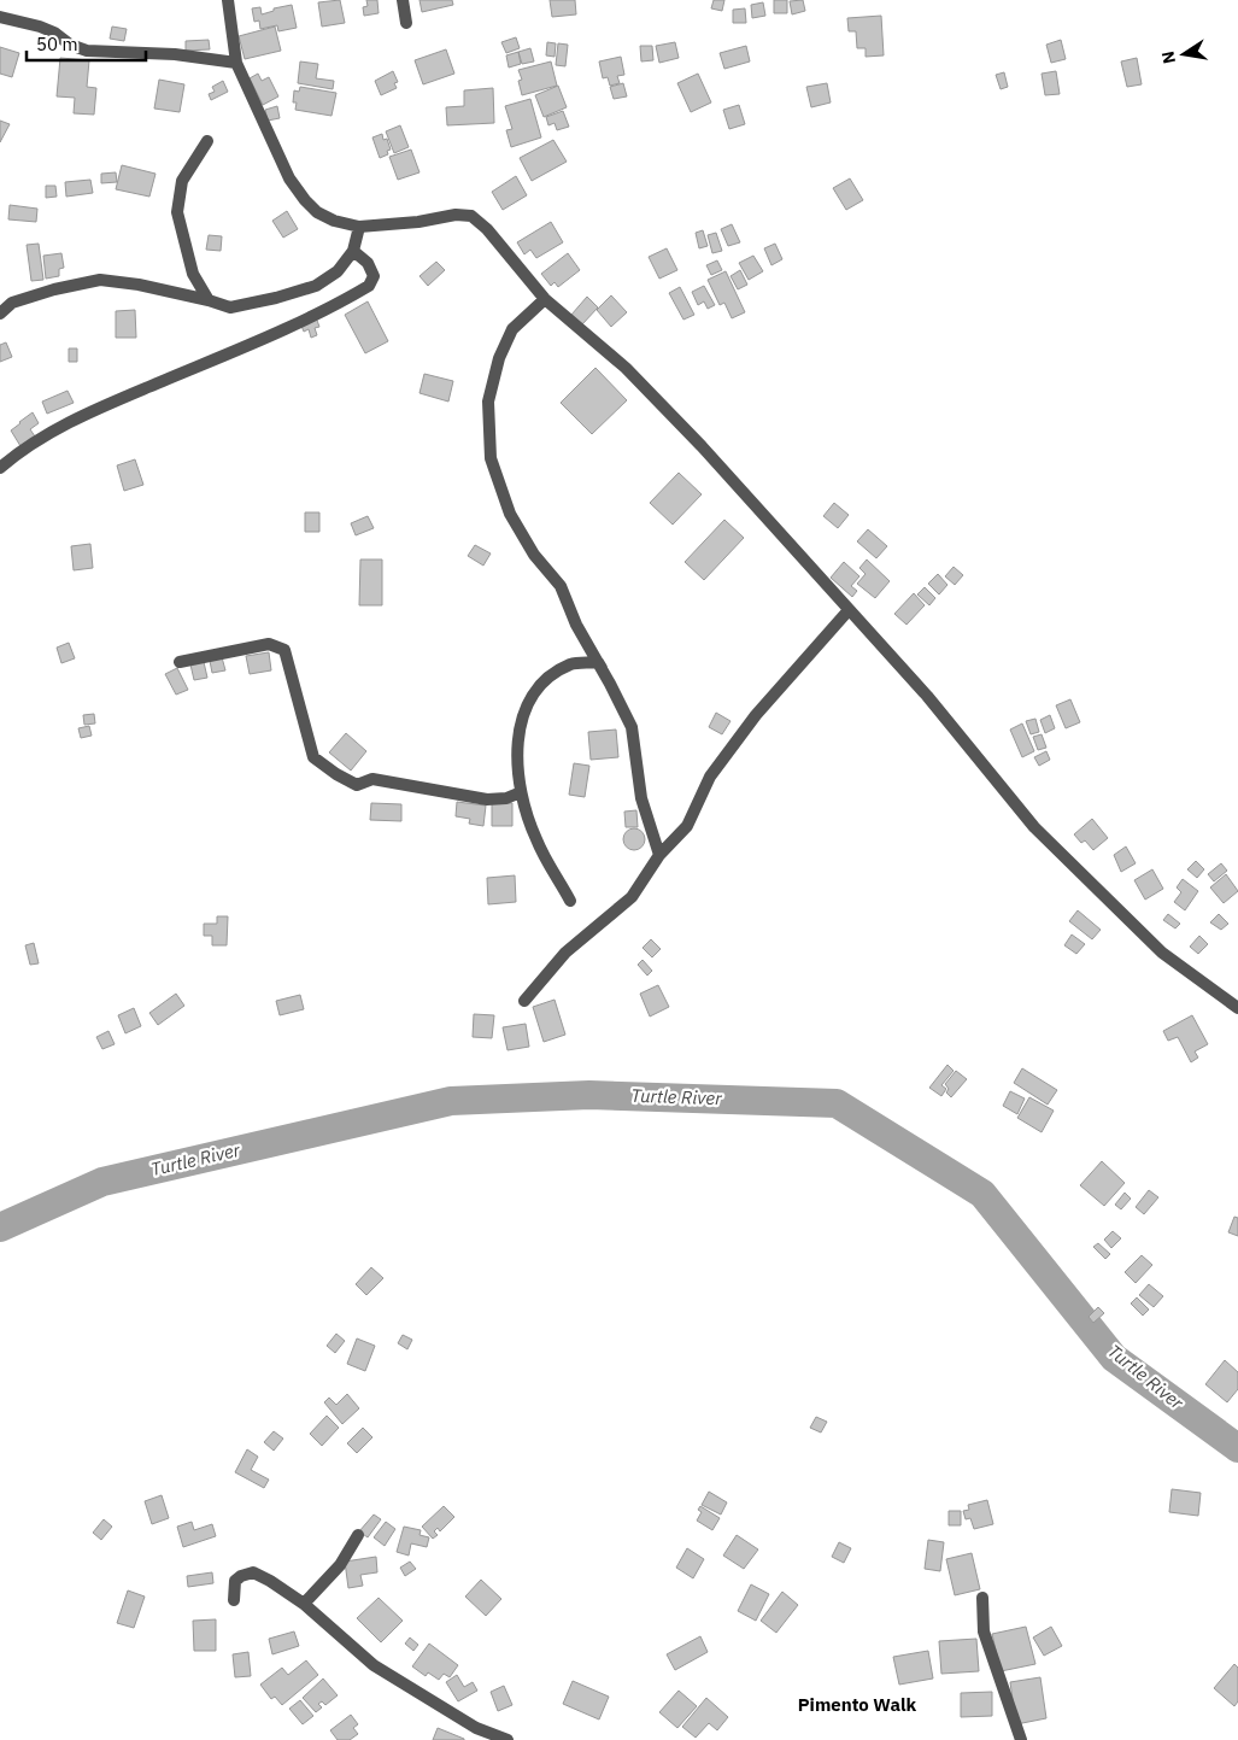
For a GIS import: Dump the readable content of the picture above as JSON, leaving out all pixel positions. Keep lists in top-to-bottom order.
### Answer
{
  "districts": ["Pimento Walk"],
  "water": ["Turtle River"],
  "scale_bar": "50 m",
  "north": "left"
}
